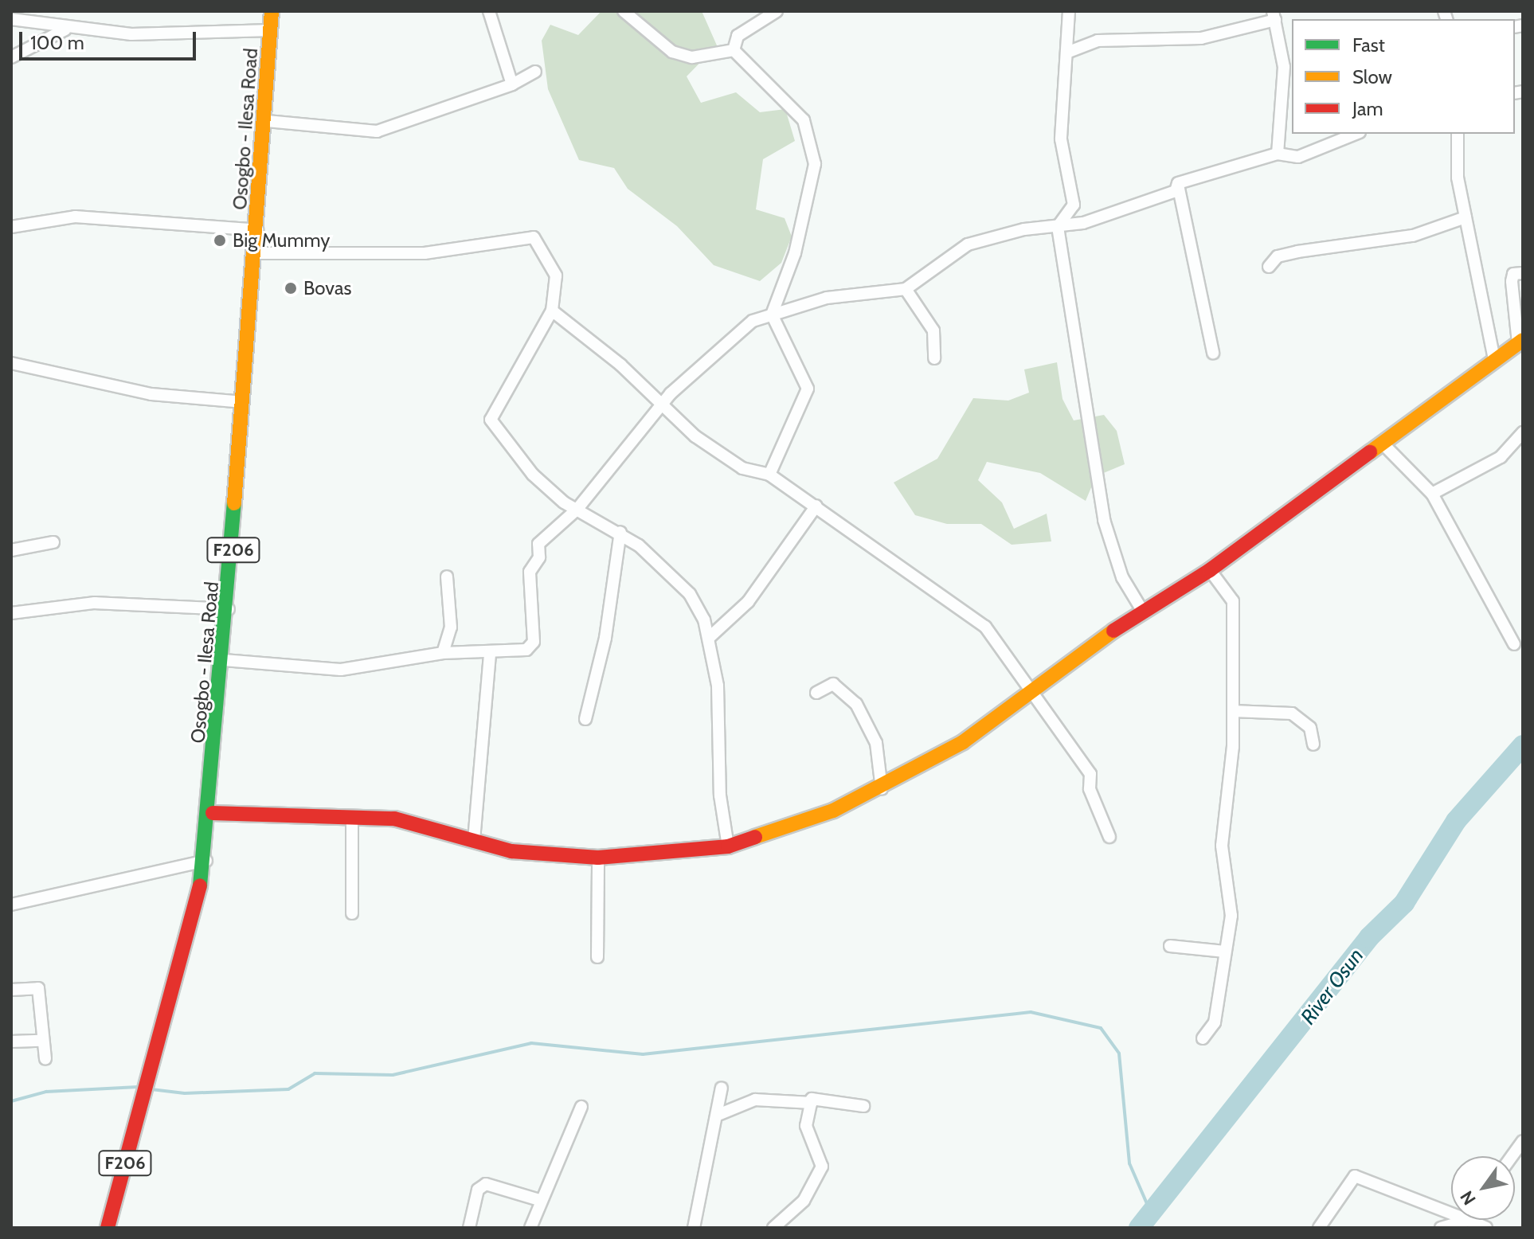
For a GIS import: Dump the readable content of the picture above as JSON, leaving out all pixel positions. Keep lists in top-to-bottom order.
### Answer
{
  "streets": {
    "street": ["Osogbo - Ilesa Road", "F206"]
  },
  "water": ["River Osun"],
  "places": ["Big Mummy", "Bovas"],
  "legend": ["Fast", "Slow", "Jam"],
  "scale_bar": "100 m",
  "north": "bottom left"
}
